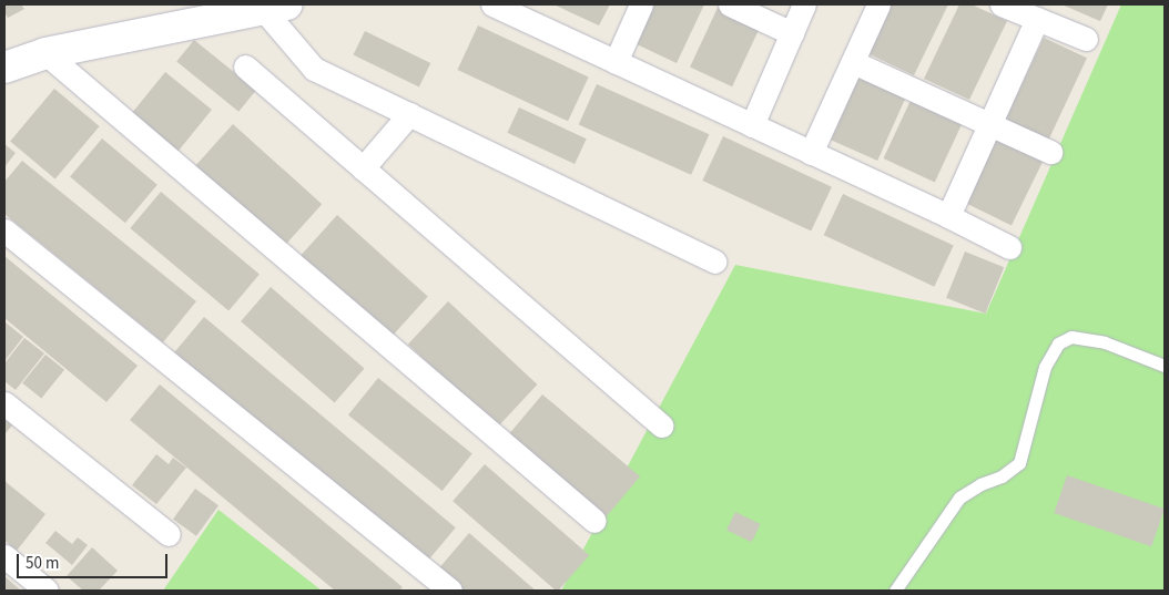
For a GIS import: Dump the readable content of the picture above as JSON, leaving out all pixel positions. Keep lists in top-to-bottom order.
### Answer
{
  "scale_bar": "50 m"
}
